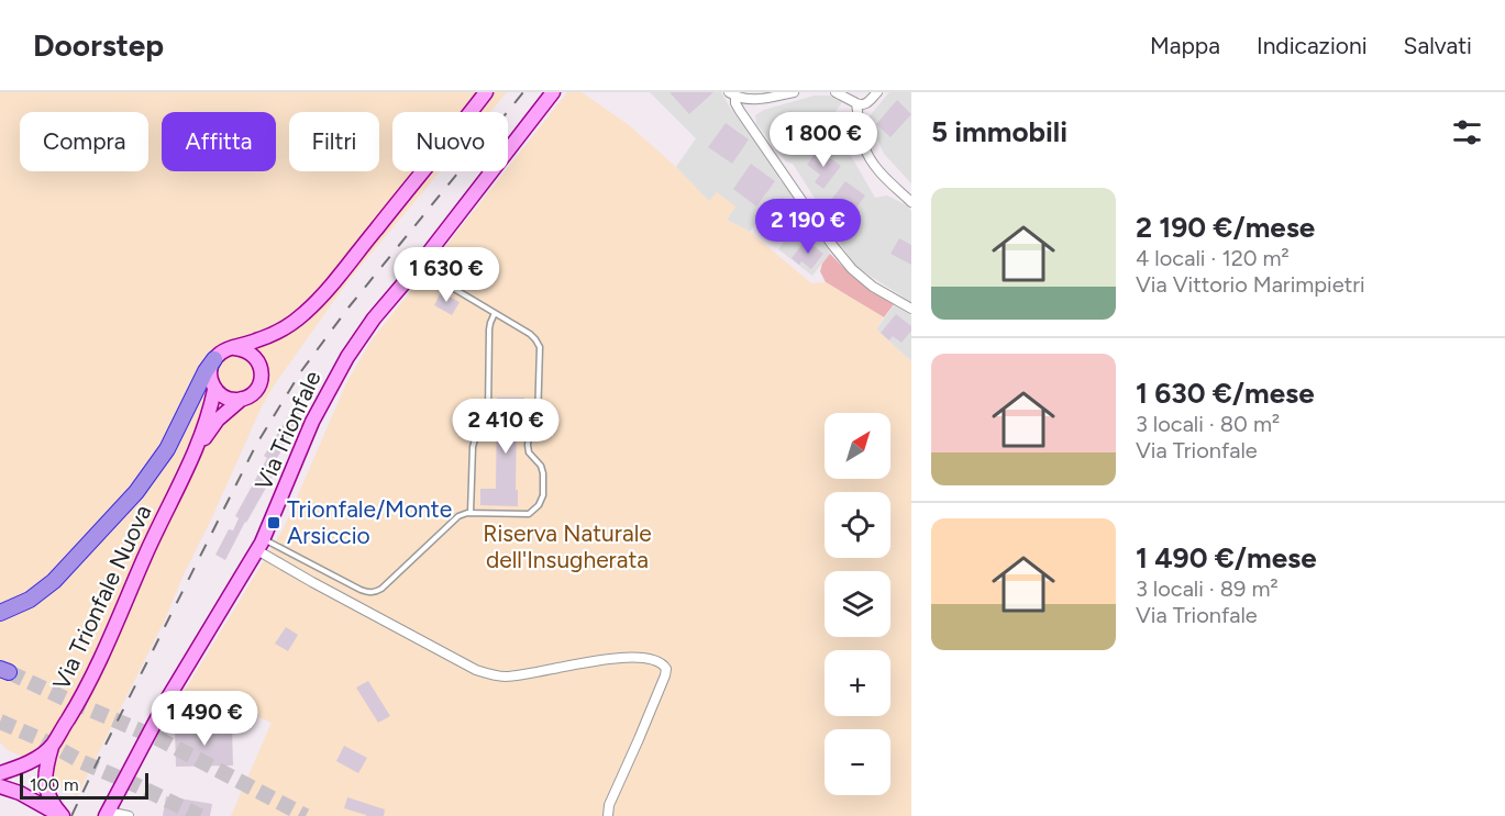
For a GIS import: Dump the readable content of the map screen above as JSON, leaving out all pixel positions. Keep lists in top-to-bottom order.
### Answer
{
  "streets": {
    "main road": ["Via Trionfale", "Via Trionfale Nuova"]
  },
  "parks": ["Riserva Naturale dell'Insugherata"],
  "places": {
    "transit": ["Trionfale/Monte Arsiccio"]
  },
  "scale_bar": "100 m",
  "north": "top right",
  "page": {
    "header": "Doorstep",
    "nav": ["Mappa", "Indicazioni", "Salvati"],
    "heading": "5 immobili",
    "price": [
      "1 800 €",
      "2 190 €",
      "1 630 €",
      "2 410 €",
      "1 490 €"
    ],
    "chip": [
      "Compra",
      "Affitta",
      "Filtri",
      "Nuovo"
    ],
    "list": [
      {
        "name": "2 190 €/mese",
        "note": "4 locali · 120 m² · Via Vittorio Marimpietri"
      },
      {
        "name": "1 630 €/mese",
        "note": "3 locali · 80 m² · Via Trionfale"
      },
      {
        "name": "1 490 €/mese",
        "note": "3 locali · 89 m² · Via Trionfale"
      }
    ],
    "map_buttons": ["+", "−"],
    "scale": "100 m"
  }
}
